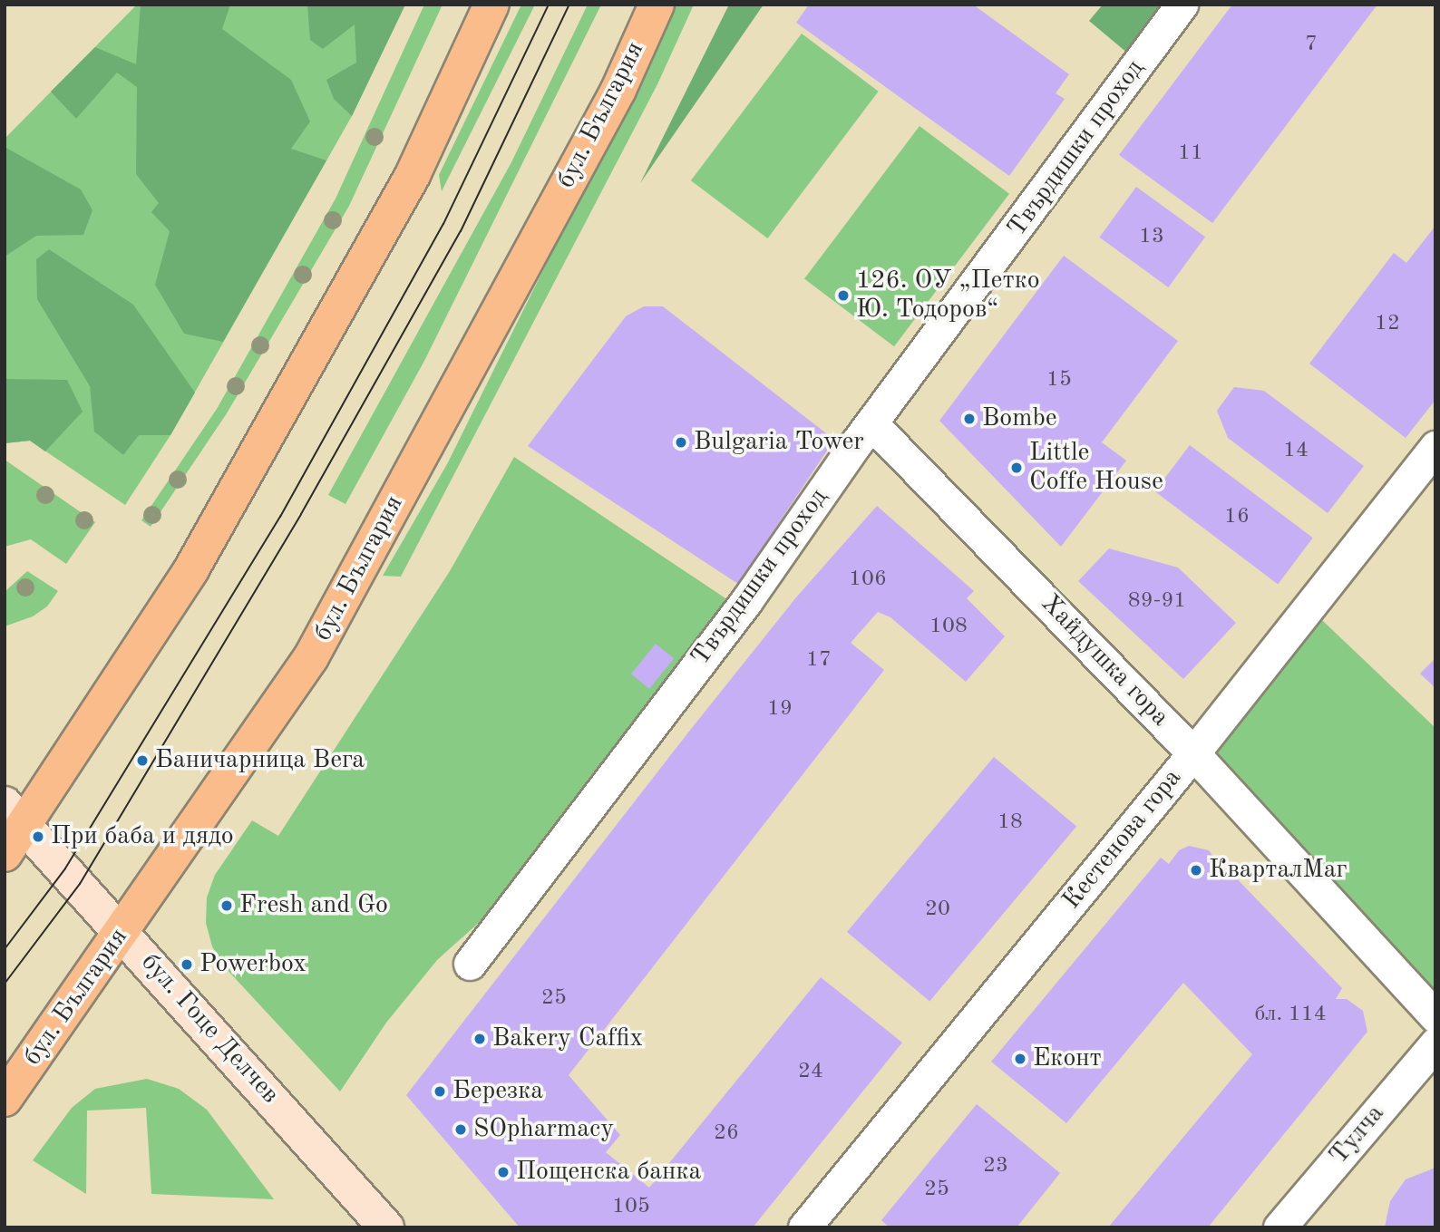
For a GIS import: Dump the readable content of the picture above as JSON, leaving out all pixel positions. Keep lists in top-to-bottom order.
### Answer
{
  "streets": {
    "main road": ["бул. България"],
    "street": [
      "Твърдишки проход",
      "Хайдушка гора",
      "Кестенова гора",
      "бул. Гоце Делчев",
      "Тулча"
    ]
  },
  "crossings": [
    ["бул. България", "бул. Гоце Делчев"],
    ["Твърдишки проход", "Хайдушка гора"],
    ["Хайдушка гора", "Кестенова гора"]
  ],
  "places": [
    "126. ОУ „Петко Ю. Тодоров“",
    "Bombe",
    "Bulgaria Tower",
    "Little Coffe House",
    "Баничарница Вега",
    "При баба и дядо",
    "КварталМаг",
    "Fresh and Go",
    "Powerbox",
    "Bakery Caffix",
    "Еконт",
    "Березка",
    "SOpharmacy",
    "Пощенска банка"
  ],
  "house_numbers": [
    "7",
    "11",
    "13",
    "12",
    "15",
    "14",
    "16",
    "106",
    "89-91",
    "108",
    "17",
    "19",
    "18",
    "20",
    "25",
    "бл. 114",
    "24",
    "26",
    "23",
    "25",
    "105"
  ]
}
